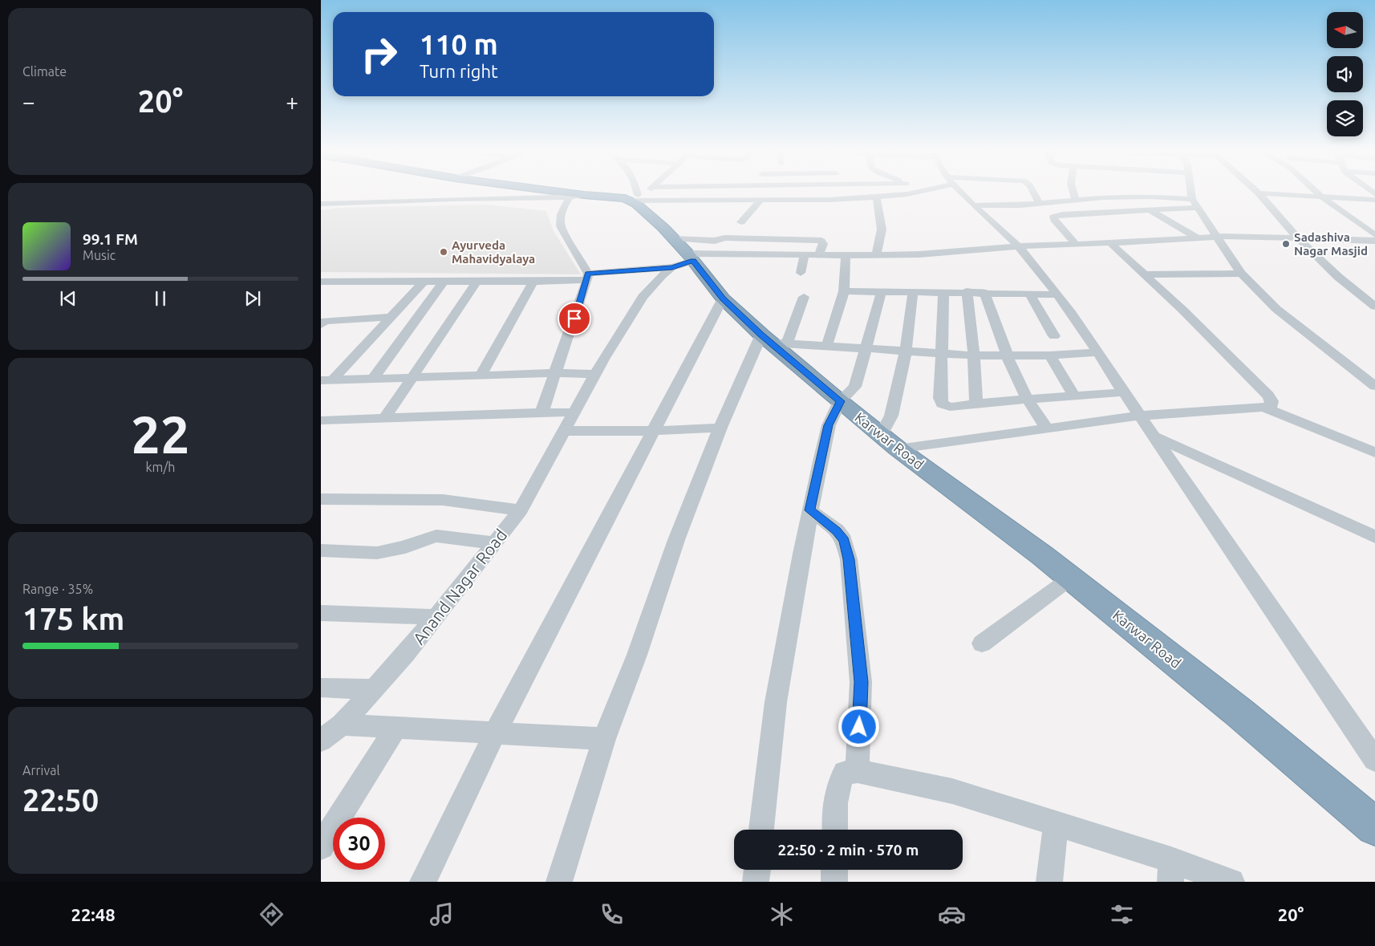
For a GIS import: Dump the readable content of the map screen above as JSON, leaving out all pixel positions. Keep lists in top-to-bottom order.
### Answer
{
  "streets": {
    "highway": ["Karwar Road"],
    "street": ["Anand Nagar Road"]
  },
  "crossings": [
    ["Karwar Road", "Anand Nagar Road"]
  ],
  "places": ["Sadashiva Nagar Masjid", "Ayurveda Mahavidyalaya"],
  "north": "left",
  "page": {
    "tile": [
      "Climate",
      ["22", "km/h"],
      ["Range · 35%", "175 km"],
      ["Arrival", "22:50"]
    ],
    "turn": ["110 m", "Turn right"],
    "heat": ["−", "20°", "+"],
    "song": ["99.1 FM", "Music"],
    "limit": "30",
    "trip": "22:50 · 2 min · 570 m",
    "tabs": ["22:48", "20°"]
  }
}
